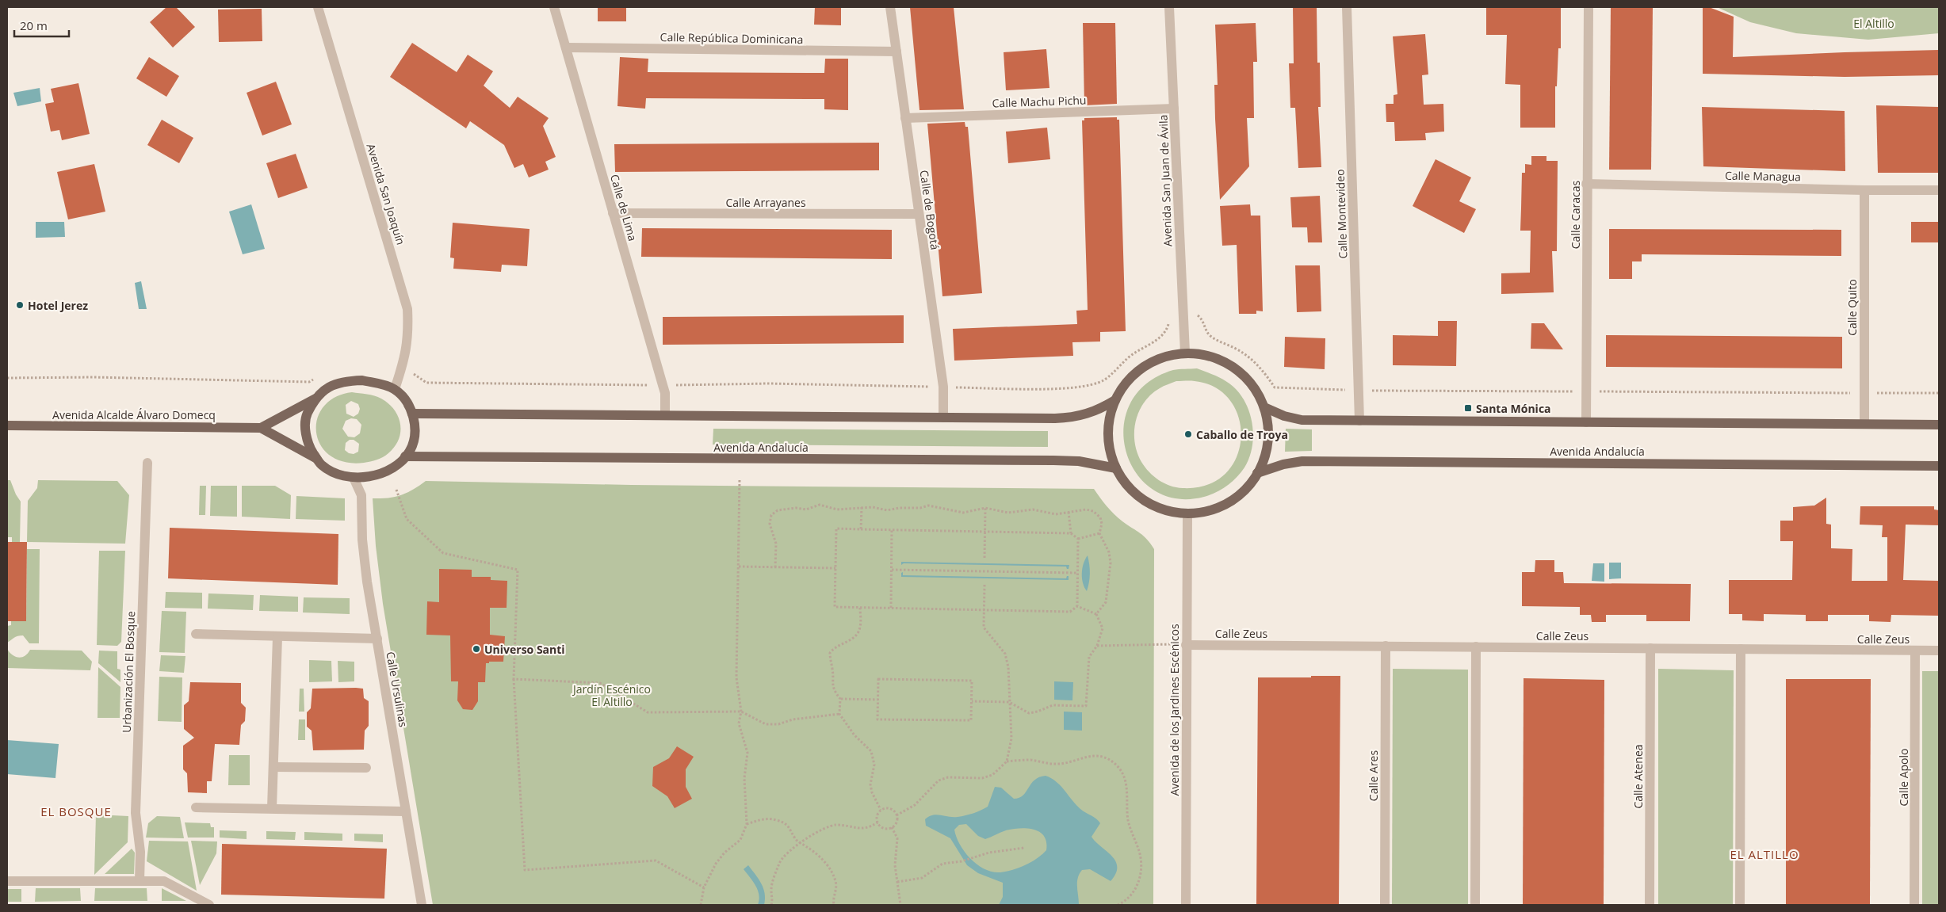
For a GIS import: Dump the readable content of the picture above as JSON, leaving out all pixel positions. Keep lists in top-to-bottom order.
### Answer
{
  "streets": {
    "main road": ["Avenida Alcalde Álvaro Domecq", "Avenida Andalucía"],
    "street": [
      "Calle República Dominicana",
      "Calle Machu Pichu",
      "Calle Managua",
      "Avenida San Juan de Ávila",
      "Avenida San Joaquín",
      "Calle Arrayanes",
      "Calle de Lima",
      "Calle de Bogotá",
      "Calle Montevideo",
      "Calle Caracas",
      "Calle Quito",
      "Calle Zeus",
      "Urbanización El Bosque",
      "Calle Ursulinas",
      "Avenida de los Jardines Escénicos",
      "Calle Ares",
      "Calle Atenea",
      "Calle Apolo"
    ]
  },
  "crossings": [
    ["Calle República Dominicana", "Calle de Lima"],
    ["Calle República Dominicana", "Calle de Bogotá"],
    ["Calle Machu Pichu", "Avenida San Juan de Ávila"],
    ["Calle Machu Pichu", "Calle de Bogotá"],
    ["Calle Managua", "Calle Caracas"],
    ["Calle Managua", "Calle Quito"],
    ["Avenida San Joaquín", "Avenida Alcalde Álvaro Domecq"],
    ["Avenida San Joaquín", "Avenida Andalucía"],
    ["Avenida San Joaquín", "Calle Ursulinas"],
    ["Calle Arrayanes", "Calle de Lima"],
    ["Calle Arrayanes", "Calle de Bogotá"],
    ["Avenida Alcalde Álvaro Domecq", "Avenida Andalucía"],
    ["Avenida Alcalde Álvaro Domecq", "Calle Ursulinas"],
    ["Avenida Andalucía", "Calle Ursulinas"],
    ["Calle Zeus", "Avenida de los Jardines Escénicos"],
    ["Calle Zeus", "Calle Ares"],
    ["Calle Zeus", "Calle Atenea"],
    ["Calle Zeus", "Calle Apolo"]
  ],
  "districts": ["EL BOSQUE", "EL ALTILLO"],
  "parks": ["El Altillo", "Jardín Escénico El Altillo"],
  "places": {
    "other": ["Hotel Jerez", "Caballo de Troya", "Universo Santi"],
    "transit": ["Santa Mónica"]
  },
  "scale_bar": "20 m"
}
